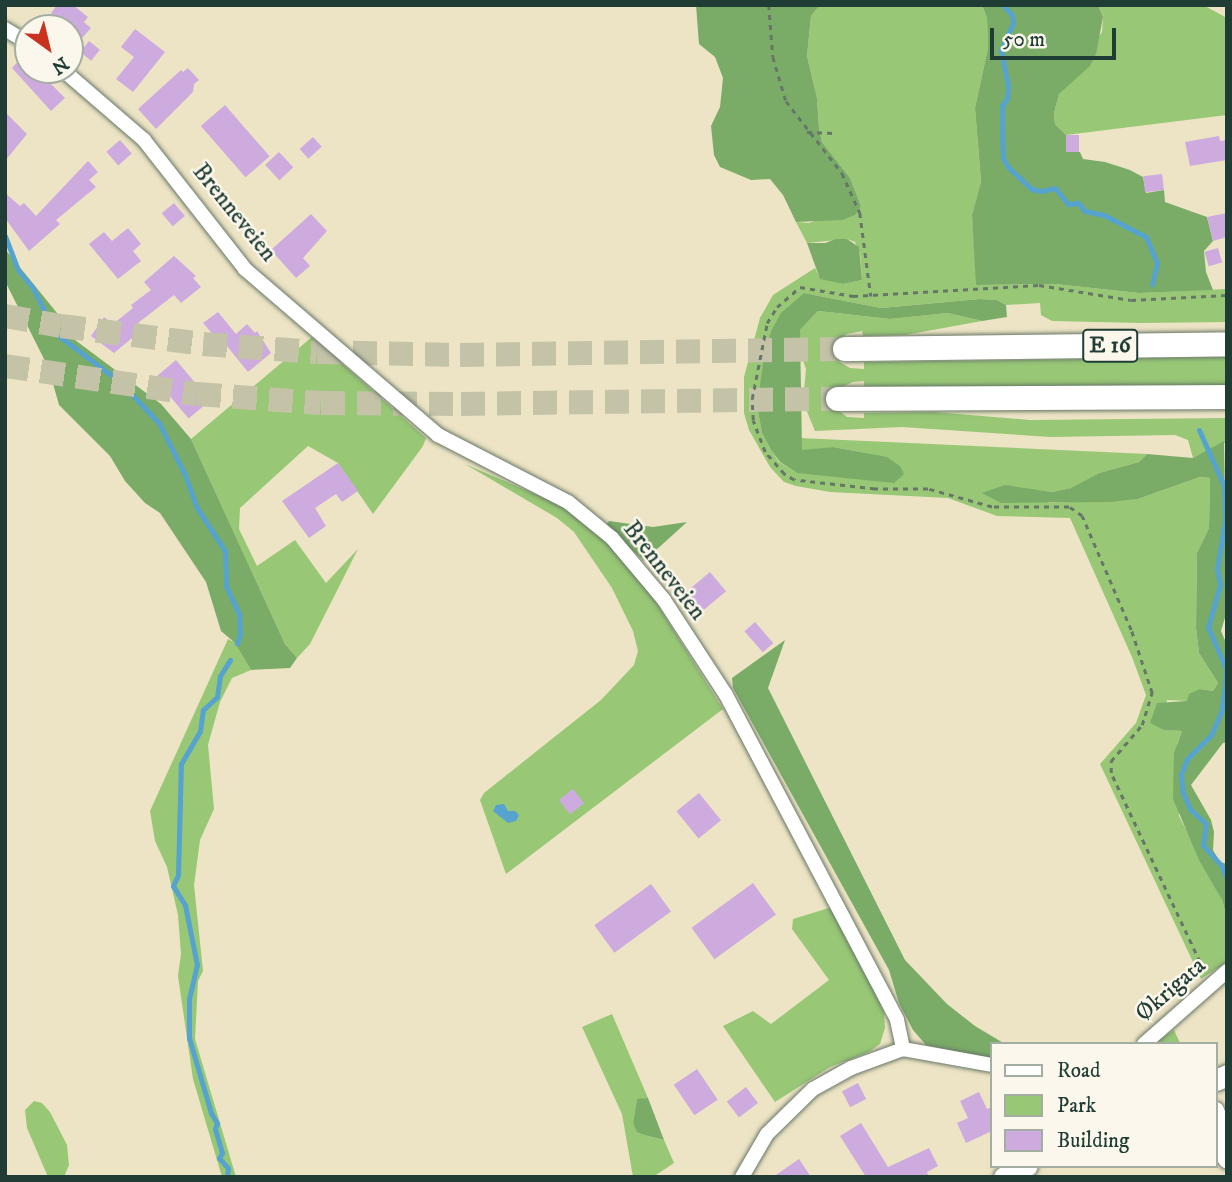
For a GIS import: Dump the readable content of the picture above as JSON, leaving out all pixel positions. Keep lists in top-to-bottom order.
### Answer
{
  "streets": {
    "highway": ["E 16"],
    "street": ["Brenneveien", "Økrigata"]
  },
  "legend": ["Road", "Park", "Building"],
  "scale_bar": "50 m",
  "north": "bottom right"
}
